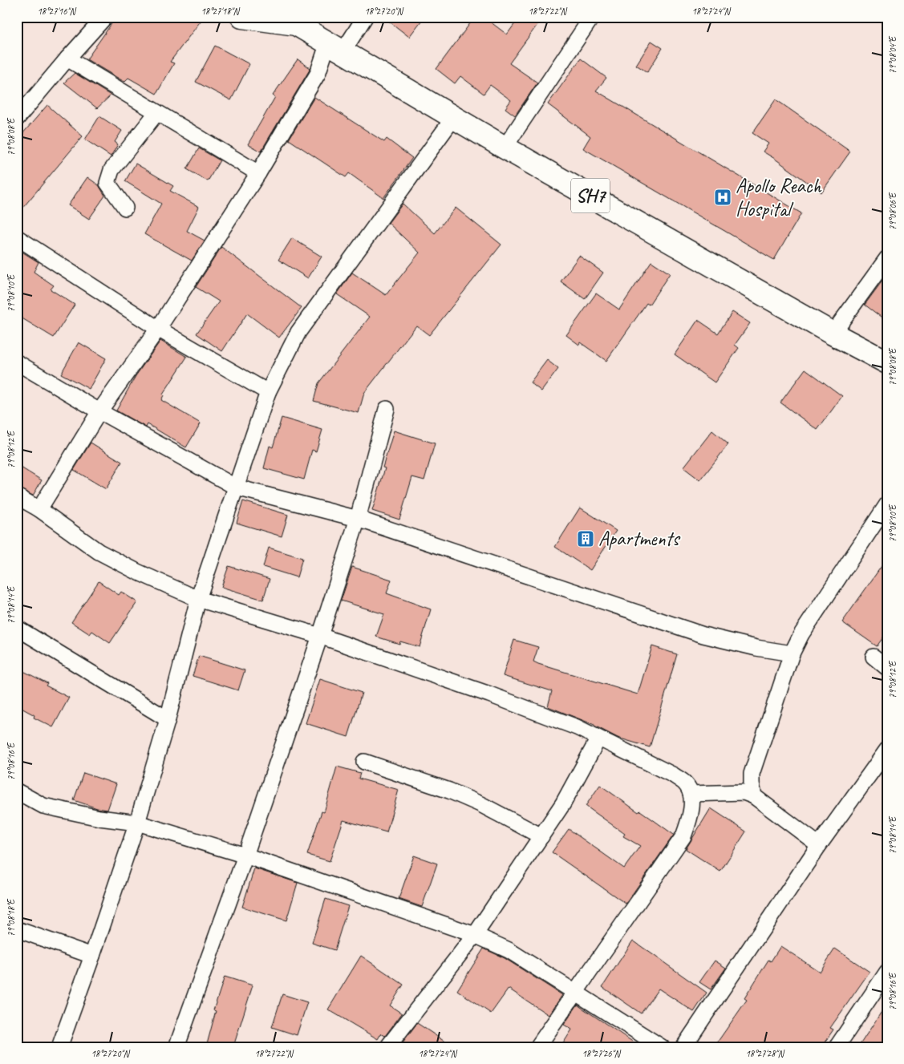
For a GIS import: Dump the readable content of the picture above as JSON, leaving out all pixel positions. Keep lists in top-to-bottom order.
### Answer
{
  "streets": {
    "main road": ["SH7"]
  },
  "places": {
    "hospital": ["Apollo Reach Hospital"],
    "building": ["Apartments"]
  },
  "coordinates": [
    "18°27'16\"N",
    "18°27'18\"N",
    "18°27'20\"N",
    "18°27'22\"N",
    "18°27'24\"N",
    "79°08'04\"E",
    "79°08'08\"E",
    "79°08'06\"E",
    "79°08'10\"E",
    "79°08'12\"E",
    "79°08'14\"E",
    "79°08'16\"E",
    "79°08'18\"E",
    "18°27'26\"N",
    "18°27'28\"N"
  ]
}
